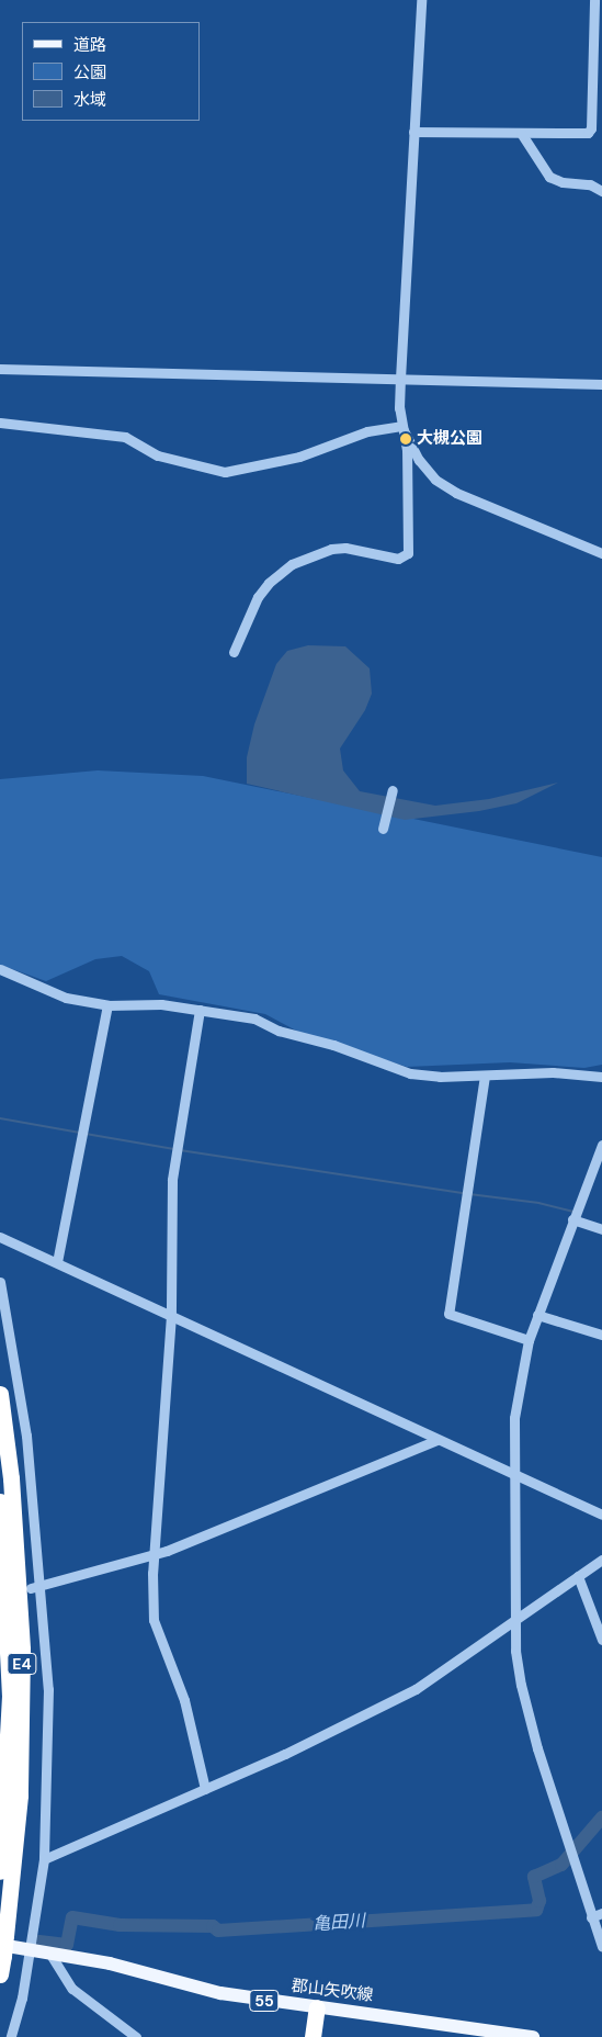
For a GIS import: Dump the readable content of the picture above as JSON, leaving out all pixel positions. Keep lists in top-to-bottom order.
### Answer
{
  "streets": {
    "highway": ["E4"],
    "main road": ["郡山矢吹線", "55"]
  },
  "crossings": [
    ["E4", "郡山矢吹線"]
  ],
  "water": ["亀田川"],
  "places": ["大槻公園"],
  "legend": ["道路", "公園", "水域"]
}
